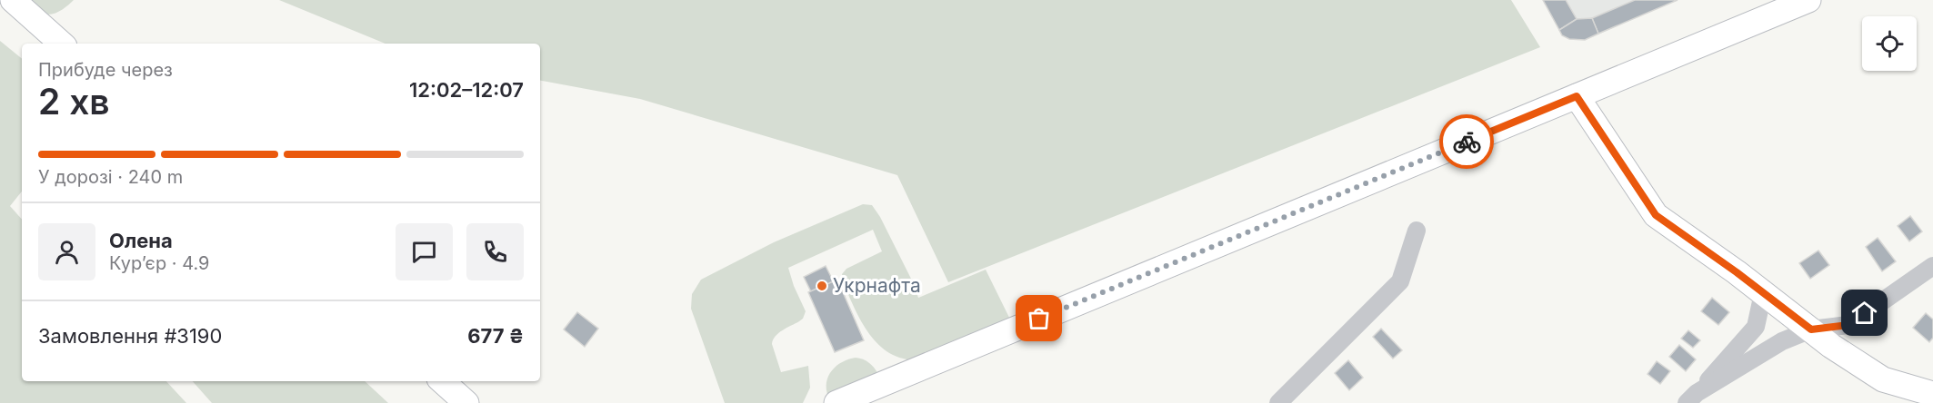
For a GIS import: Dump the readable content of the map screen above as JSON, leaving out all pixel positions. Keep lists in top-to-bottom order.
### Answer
{
  "places": ["Укрнафта"],
  "page": {
    "heading": ["2 хв", "Прибуде через", "12:02–12:07"],
    "panel": [
      "Олена",
      "Кур’єр · 4.9",
      "Замовлення #3190",
      "677 ₴"
    ],
    "bar": "У дорозі · 240 m"
  }
}
